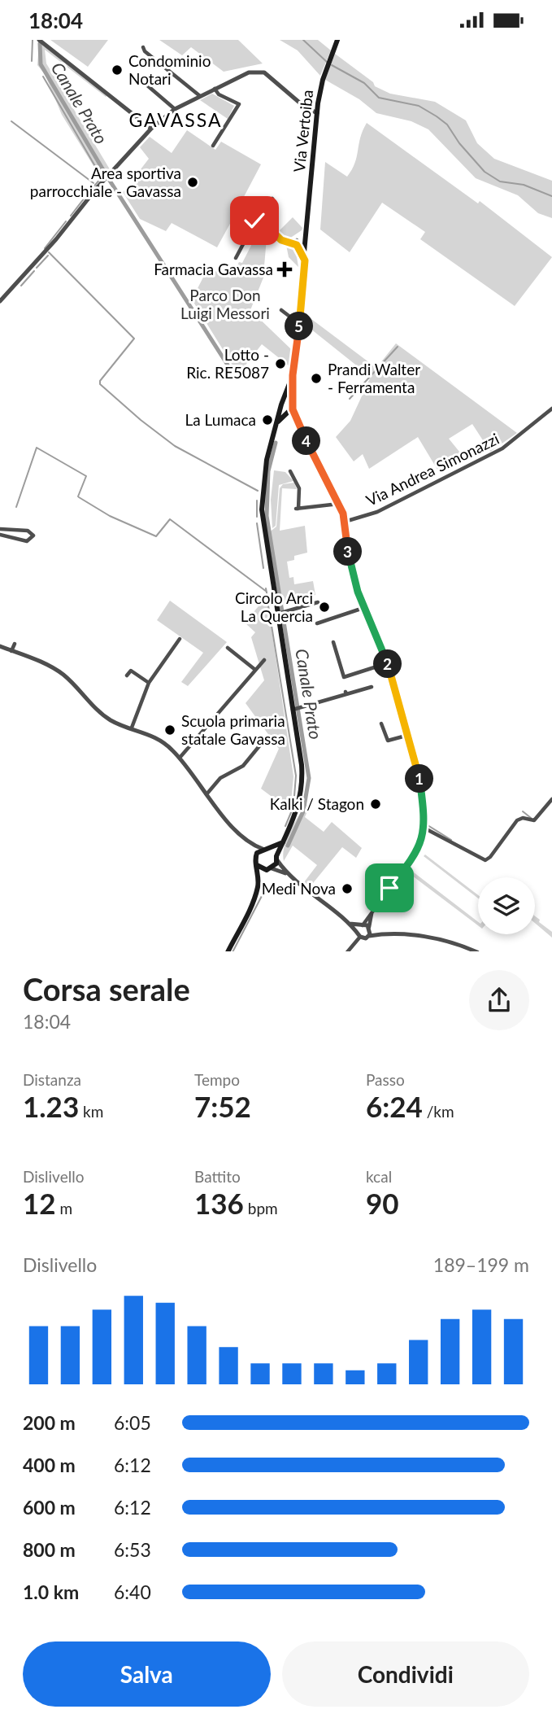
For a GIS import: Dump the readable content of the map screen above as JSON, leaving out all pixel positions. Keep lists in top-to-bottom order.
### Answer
{
  "streets": {
    "main road": ["Via Vertoiba"],
    "street": ["Via Andrea Simonazzi"]
  },
  "districts": ["GAVASSA"],
  "water": ["Canale Prato"],
  "parks": ["Parco Don Luigi Messori"],
  "places": {
    "other": [
      "Condominio Notari",
      "Area sportiva parrocchiale - Gavassa",
      "Lotto - Ric. RE5087",
      "Prandi Walter - Ferramenta",
      "La Lumaca",
      "Circolo Arci La Quercia",
      "Scuola primaria statale Gavassa",
      "Kalki / Stagon",
      "Medi Nova"
    ],
    "health": ["Farmacia Gavassa"]
  },
  "page": {
    "status": "18:04",
    "pins": [
      "5",
      "4",
      "3",
      "2",
      "1"
    ],
    "heading": ["Corsa serale", "18:04"],
    "stats": [
      ["Distanza", "1.23 km"],
      ["Tempo", "7:52"],
      ["Passo", "6:24 /km"],
      ["Dislivello", "12 m"],
      ["Battito", "136 bpm"],
      ["kcal", "90"]
    ],
    "chart": ["Dislivello", "189–199 m"],
    "list": [
      {
        "name": "200 m",
        "note": "6:05"
      },
      {
        "name": "400 m",
        "note": "6:12"
      },
      {
        "name": "600 m",
        "note": "6:12"
      },
      {
        "name": "800 m",
        "note": "6:53"
      },
      {
        "name": "1.0 km",
        "note": "6:40"
      }
    ],
    "buttons": ["Salva", "Condividi"]
  }
}
